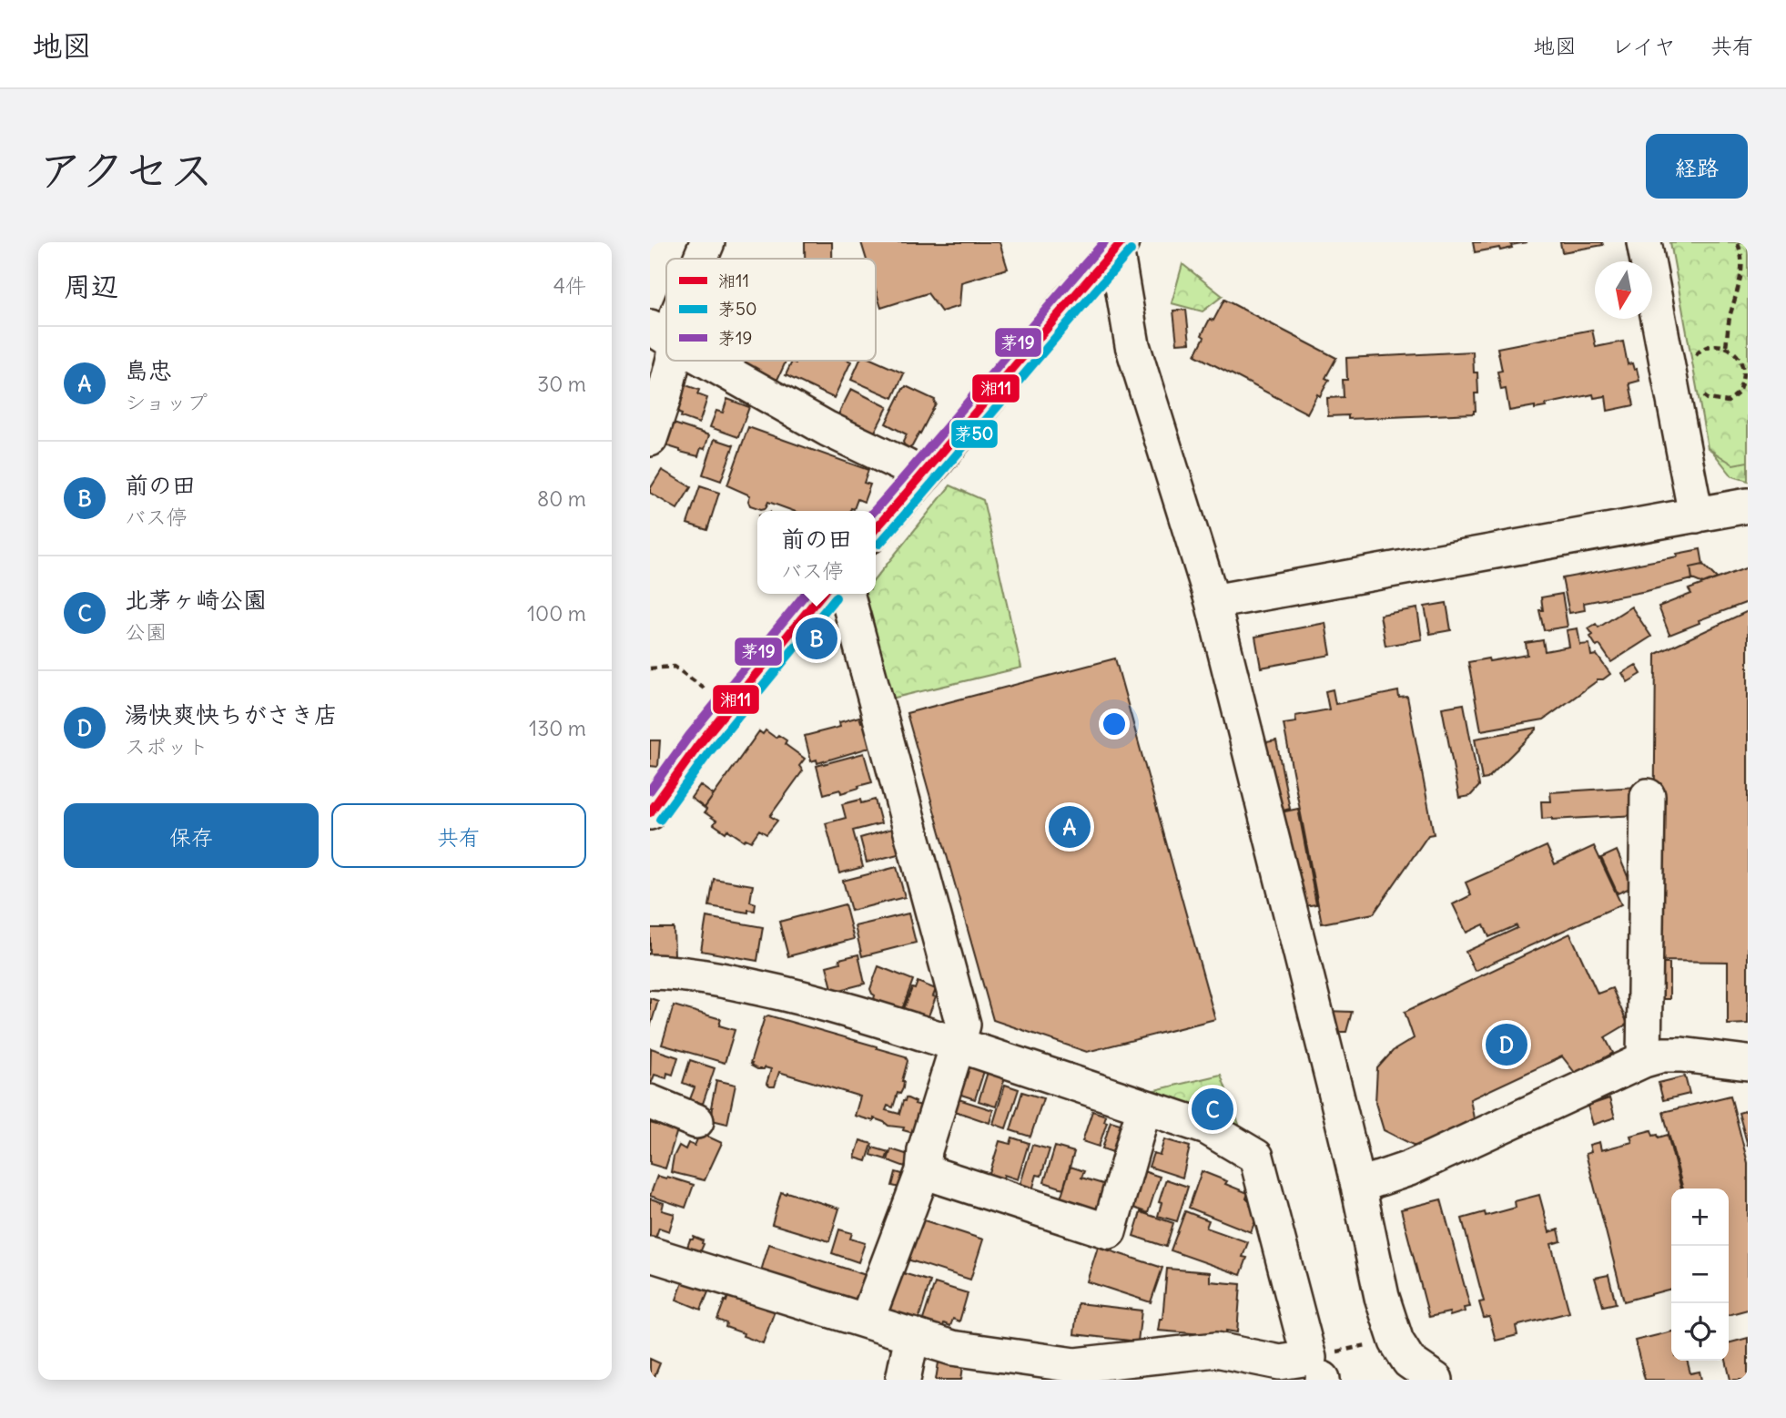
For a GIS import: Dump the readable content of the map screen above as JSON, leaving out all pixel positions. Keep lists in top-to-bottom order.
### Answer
{
  "lines": ["transit line 湘11", "transit line 茅19", "transit line 茅50"],
  "legend": ["湘11", "茅50", "茅19"],
  "north": "bottom",
  "page": {
    "header": "地図",
    "nav": ["地図", "レイヤ", "共有"],
    "title": "アクセス",
    "buttons": [
      "経路",
      ["保存", "共有"]
    ],
    "heading": ["周辺", "4件"],
    "list": [
      {
        "mark": "A",
        "name": "島忠",
        "note": "ショップ",
        "value": "30 m"
      },
      {
        "mark": "B",
        "name": "前の田",
        "note": "バス停",
        "value": "80 m"
      },
      {
        "mark": "C",
        "name": "北茅ヶ崎公園",
        "note": "公園",
        "value": "100 m"
      },
      {
        "mark": "D",
        "name": "湯快爽快ちがさき店",
        "note": "スポット",
        "value": "130 m"
      }
    ],
    "popup": ["前の田", "バス停"],
    "pins": [
      "B",
      "A",
      "D",
      "C"
    ],
    "map_buttons": ["+", "−"]
  }
}
